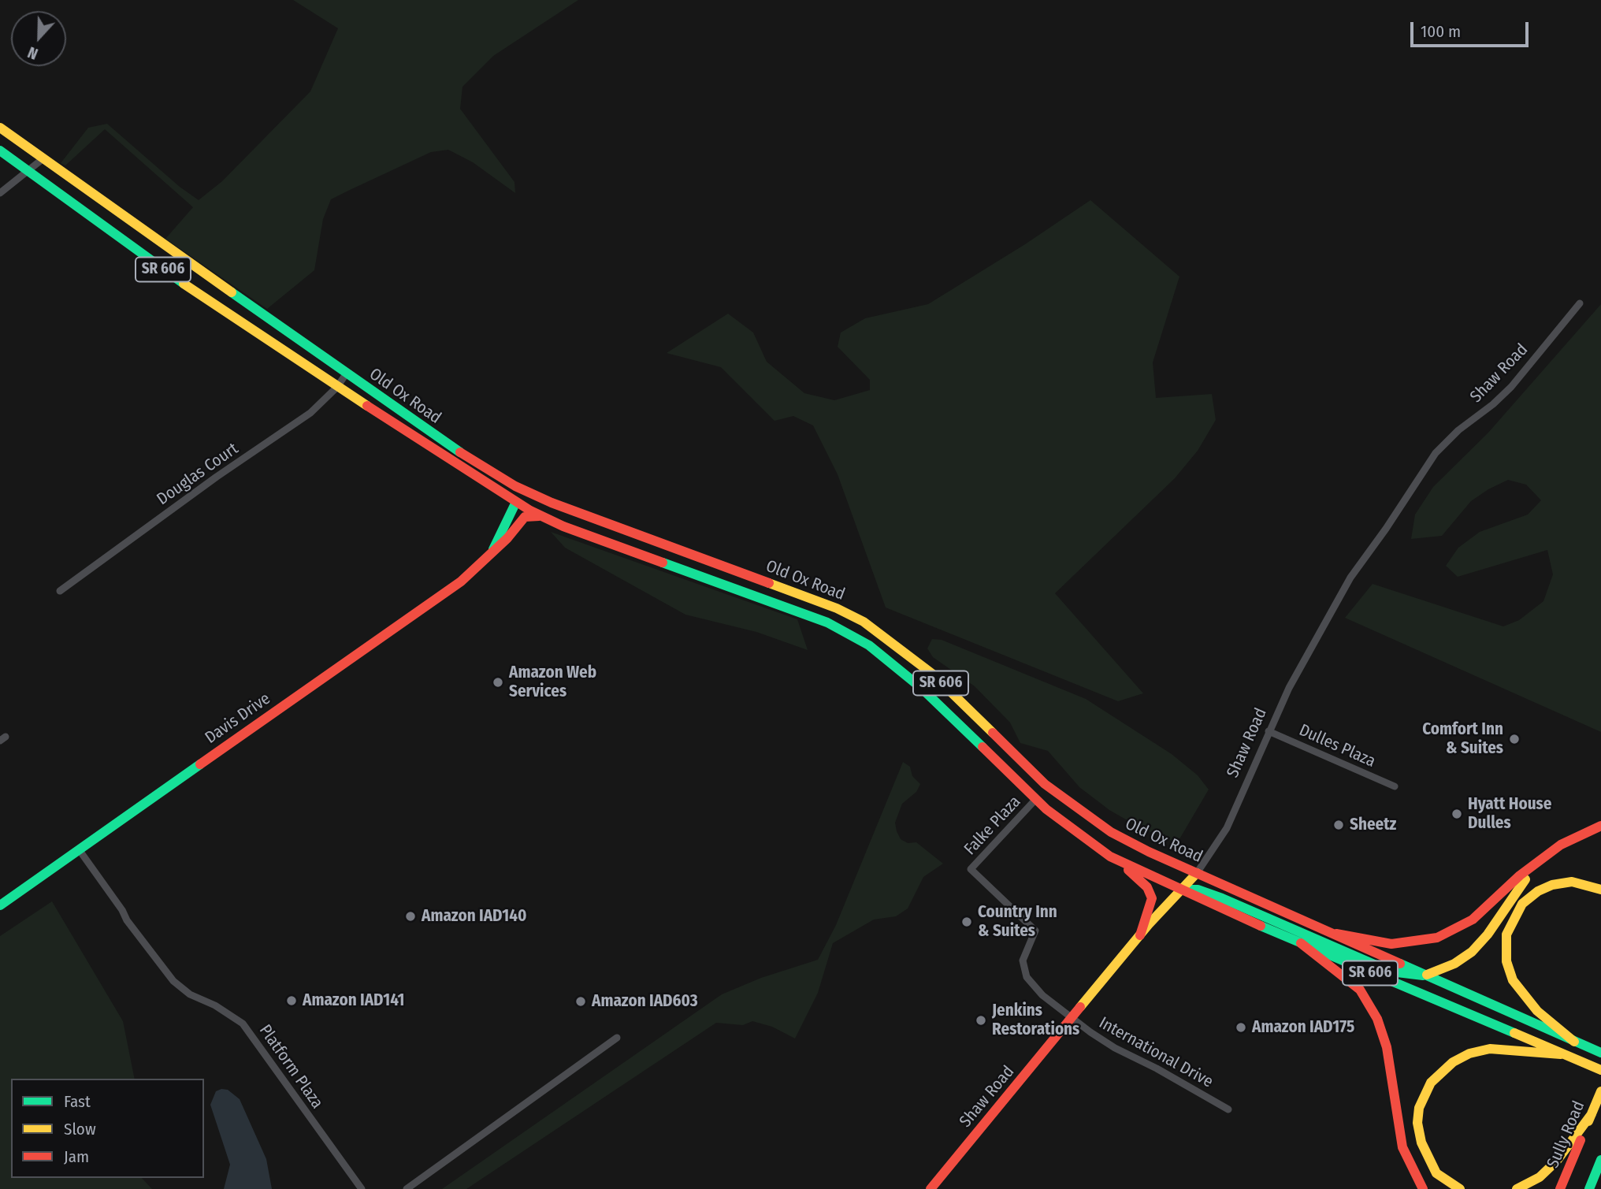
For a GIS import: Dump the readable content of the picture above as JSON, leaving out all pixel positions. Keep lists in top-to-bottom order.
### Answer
{
  "streets": {
    "main road": [
      "SR 606",
      "Shaw Road",
      "Old Ox Road",
      "Davis Drive",
      "Sully Road"
    ],
    "street": [
      "Douglas Court",
      "Dulles Plaza",
      "Falke Plaza",
      "International Drive",
      "Platform Plaza"
    ]
  },
  "crossings": [
    ["Shaw Road", "Old Ox Road"],
    ["Shaw Road", "Dulles Plaza"],
    ["Shaw Road", "Falke Plaza"],
    ["Shaw Road", "International Drive"],
    ["Old Ox Road", "Douglas Court"],
    ["Old Ox Road", "Davis Drive"],
    ["Old Ox Road", "Falke Plaza"],
    ["Davis Drive", "Platform Plaza"],
    ["Falke Plaza", "International Drive"]
  ],
  "places": [
    "Amazon Web Services",
    "Comfort Inn & Suites",
    "Hyatt House Dulles",
    "Sheetz",
    "Amazon IAD140",
    "Country Inn & Suites",
    "Amazon IAD141",
    "Amazon IAD603",
    "Jenkins Restorations",
    "Amazon IAD175"
  ],
  "legend": ["Fast", "Slow", "Jam"],
  "scale_bar": "100 m",
  "north": "bottom"
}
